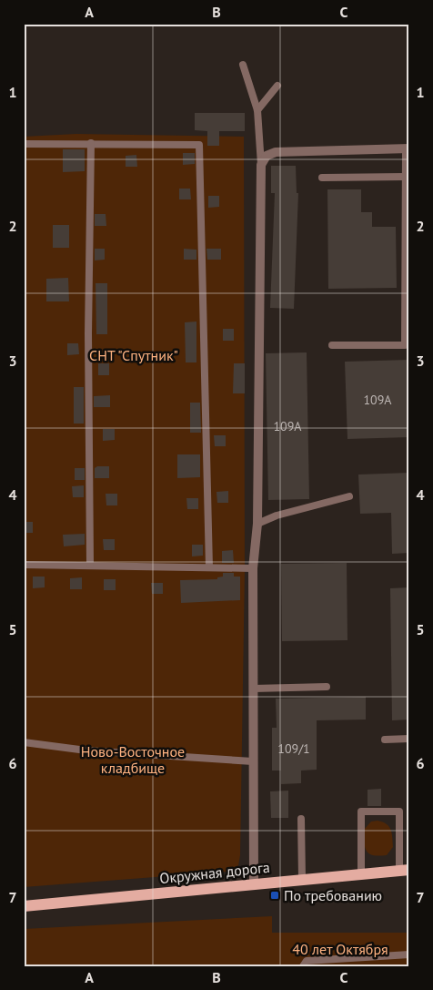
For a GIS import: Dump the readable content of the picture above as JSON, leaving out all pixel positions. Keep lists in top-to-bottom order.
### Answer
{
  "streets": {
    "main road": ["Окружная дорога"]
  },
  "parks": ["СНТ \"Спутник\"", "Ново-Восточное кладбище", "40 лет Октября"],
  "places": {
    "transit": ["По требованию"]
  },
  "house_numbers": ["109А", "109А", "109/1"],
  "grid": {
    "columns": ["A", "B", "C"],
    "rows": [
      "1",
      "2",
      "3",
      "4",
      "5",
      "6",
      "7"
    ]
  }
}
